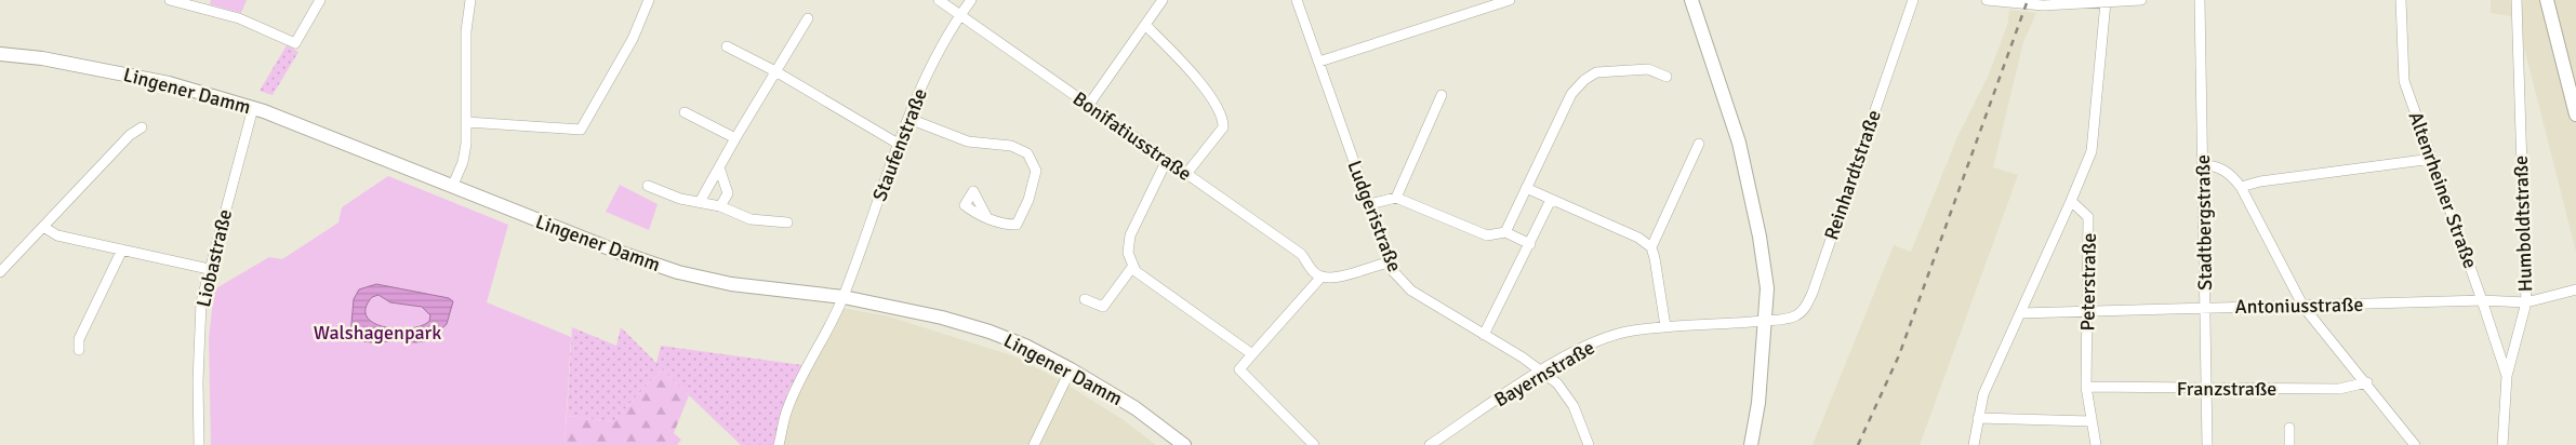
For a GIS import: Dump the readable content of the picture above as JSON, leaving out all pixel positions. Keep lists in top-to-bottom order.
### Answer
{
  "streets": {
    "main road": ["Lingener Damm"],
    "street": [
      "Bonifatiusstraße",
      "Staufenstraße",
      "Reinhardtstraße",
      "Altenrheiner Straße",
      "Ludgeristraße",
      "Stadtbergstraße",
      "Humboldtstraße",
      "Liobastraße",
      "Peterstraße",
      "Antoniusstraße",
      "Bayernstraße",
      "Franzstraße"
    ]
  },
  "crossings": [
    ["Lingener Damm", "Staufenstraße"],
    ["Lingener Damm", "Liobastraße"],
    ["Bonifatiusstraße", "Staufenstraße"],
    ["Reinhardtstraße", "Bayernstraße"],
    ["Altenrheiner Straße", "Humboldtstraße"],
    ["Altenrheiner Straße", "Antoniusstraße"],
    ["Ludgeristraße", "Bayernstraße"],
    ["Stadtbergstraße", "Antoniusstraße"],
    ["Stadtbergstraße", "Franzstraße"],
    ["Humboldtstraße", "Antoniusstraße"],
    ["Peterstraße", "Antoniusstraße"],
    ["Peterstraße", "Franzstraße"]
  ],
  "parks": ["Walshagenpark"]
}
